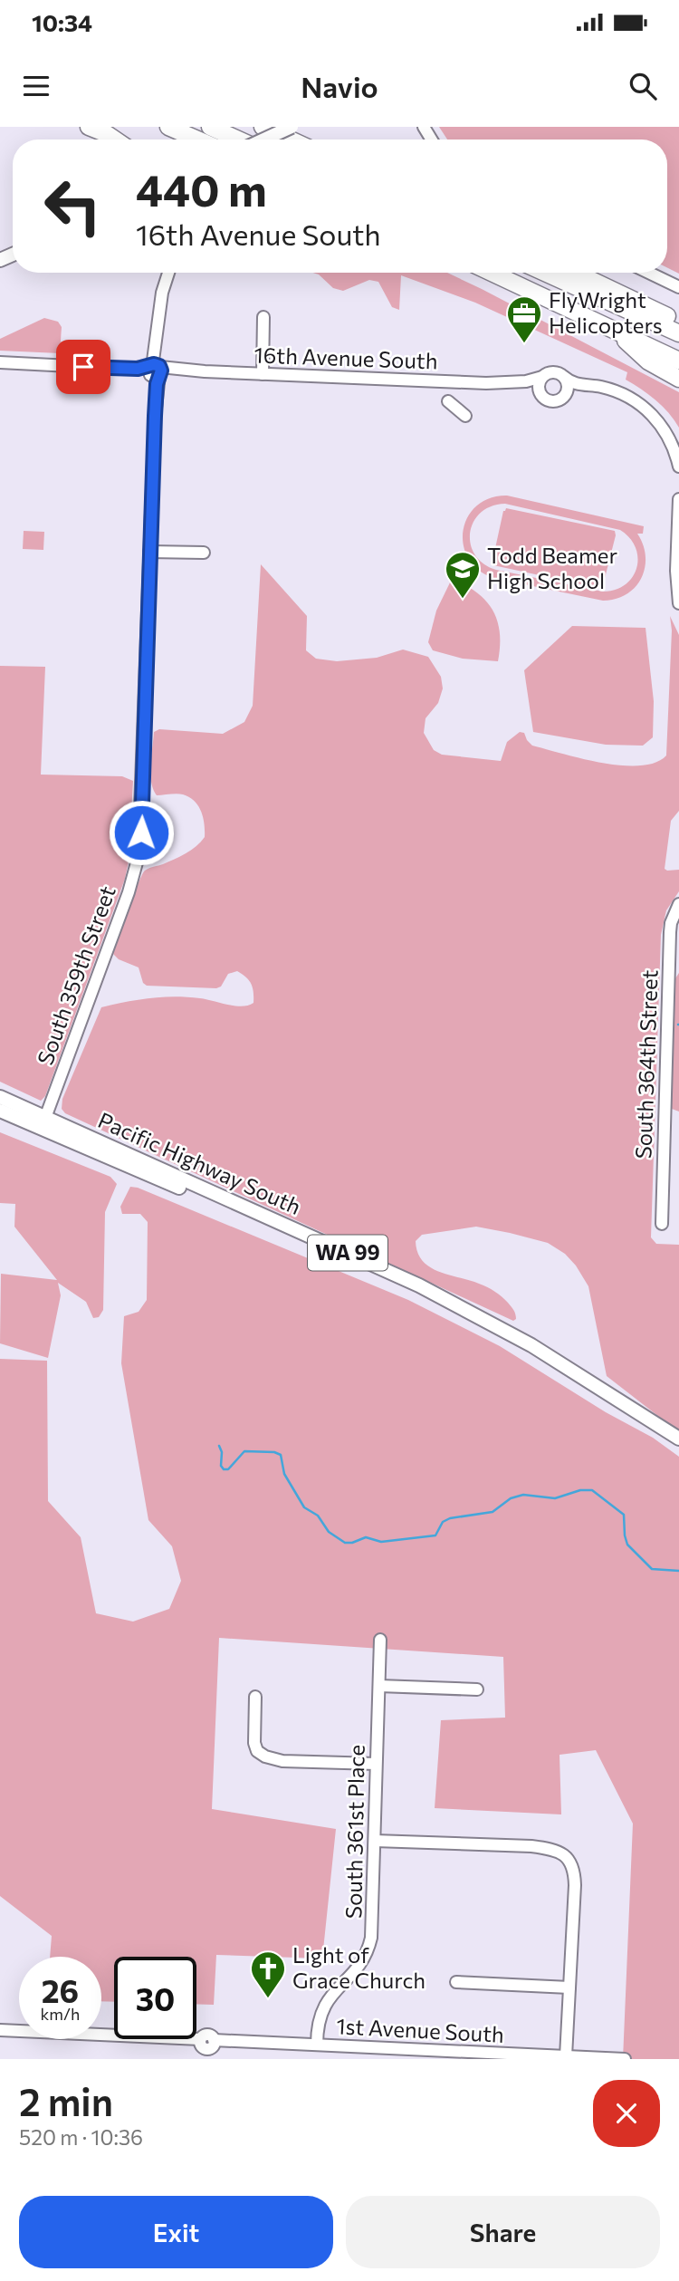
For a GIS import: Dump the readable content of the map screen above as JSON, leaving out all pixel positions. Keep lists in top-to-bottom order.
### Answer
{
  "streets": {
    "main road": ["Pacific Highway South", "WA 99"],
    "street": [
      "16th Avenue South",
      "South 359th Street",
      "South 364th Street",
      "South 361st Place",
      "1st Avenue South"
    ]
  },
  "crossings": [
    ["16th Avenue South", "South 359th Street"],
    ["South 359th Street", "Pacific Highway South"],
    ["South 361st Place", "1st Avenue South"]
  ],
  "places": {
    "office": ["FlyWright Helicopters"],
    "school or university": ["Todd Beamer High School"],
    "church": ["Light of Grace Church"]
  },
  "page": {
    "status": "10:34",
    "header": "Navio",
    "turn": ["440 m", "16th Avenue South"],
    "speed": "26 km/h",
    "limit": "30",
    "heading": ["2 min", "520 m · 10:36"],
    "buttons": ["Exit", "Share"]
  }
}
